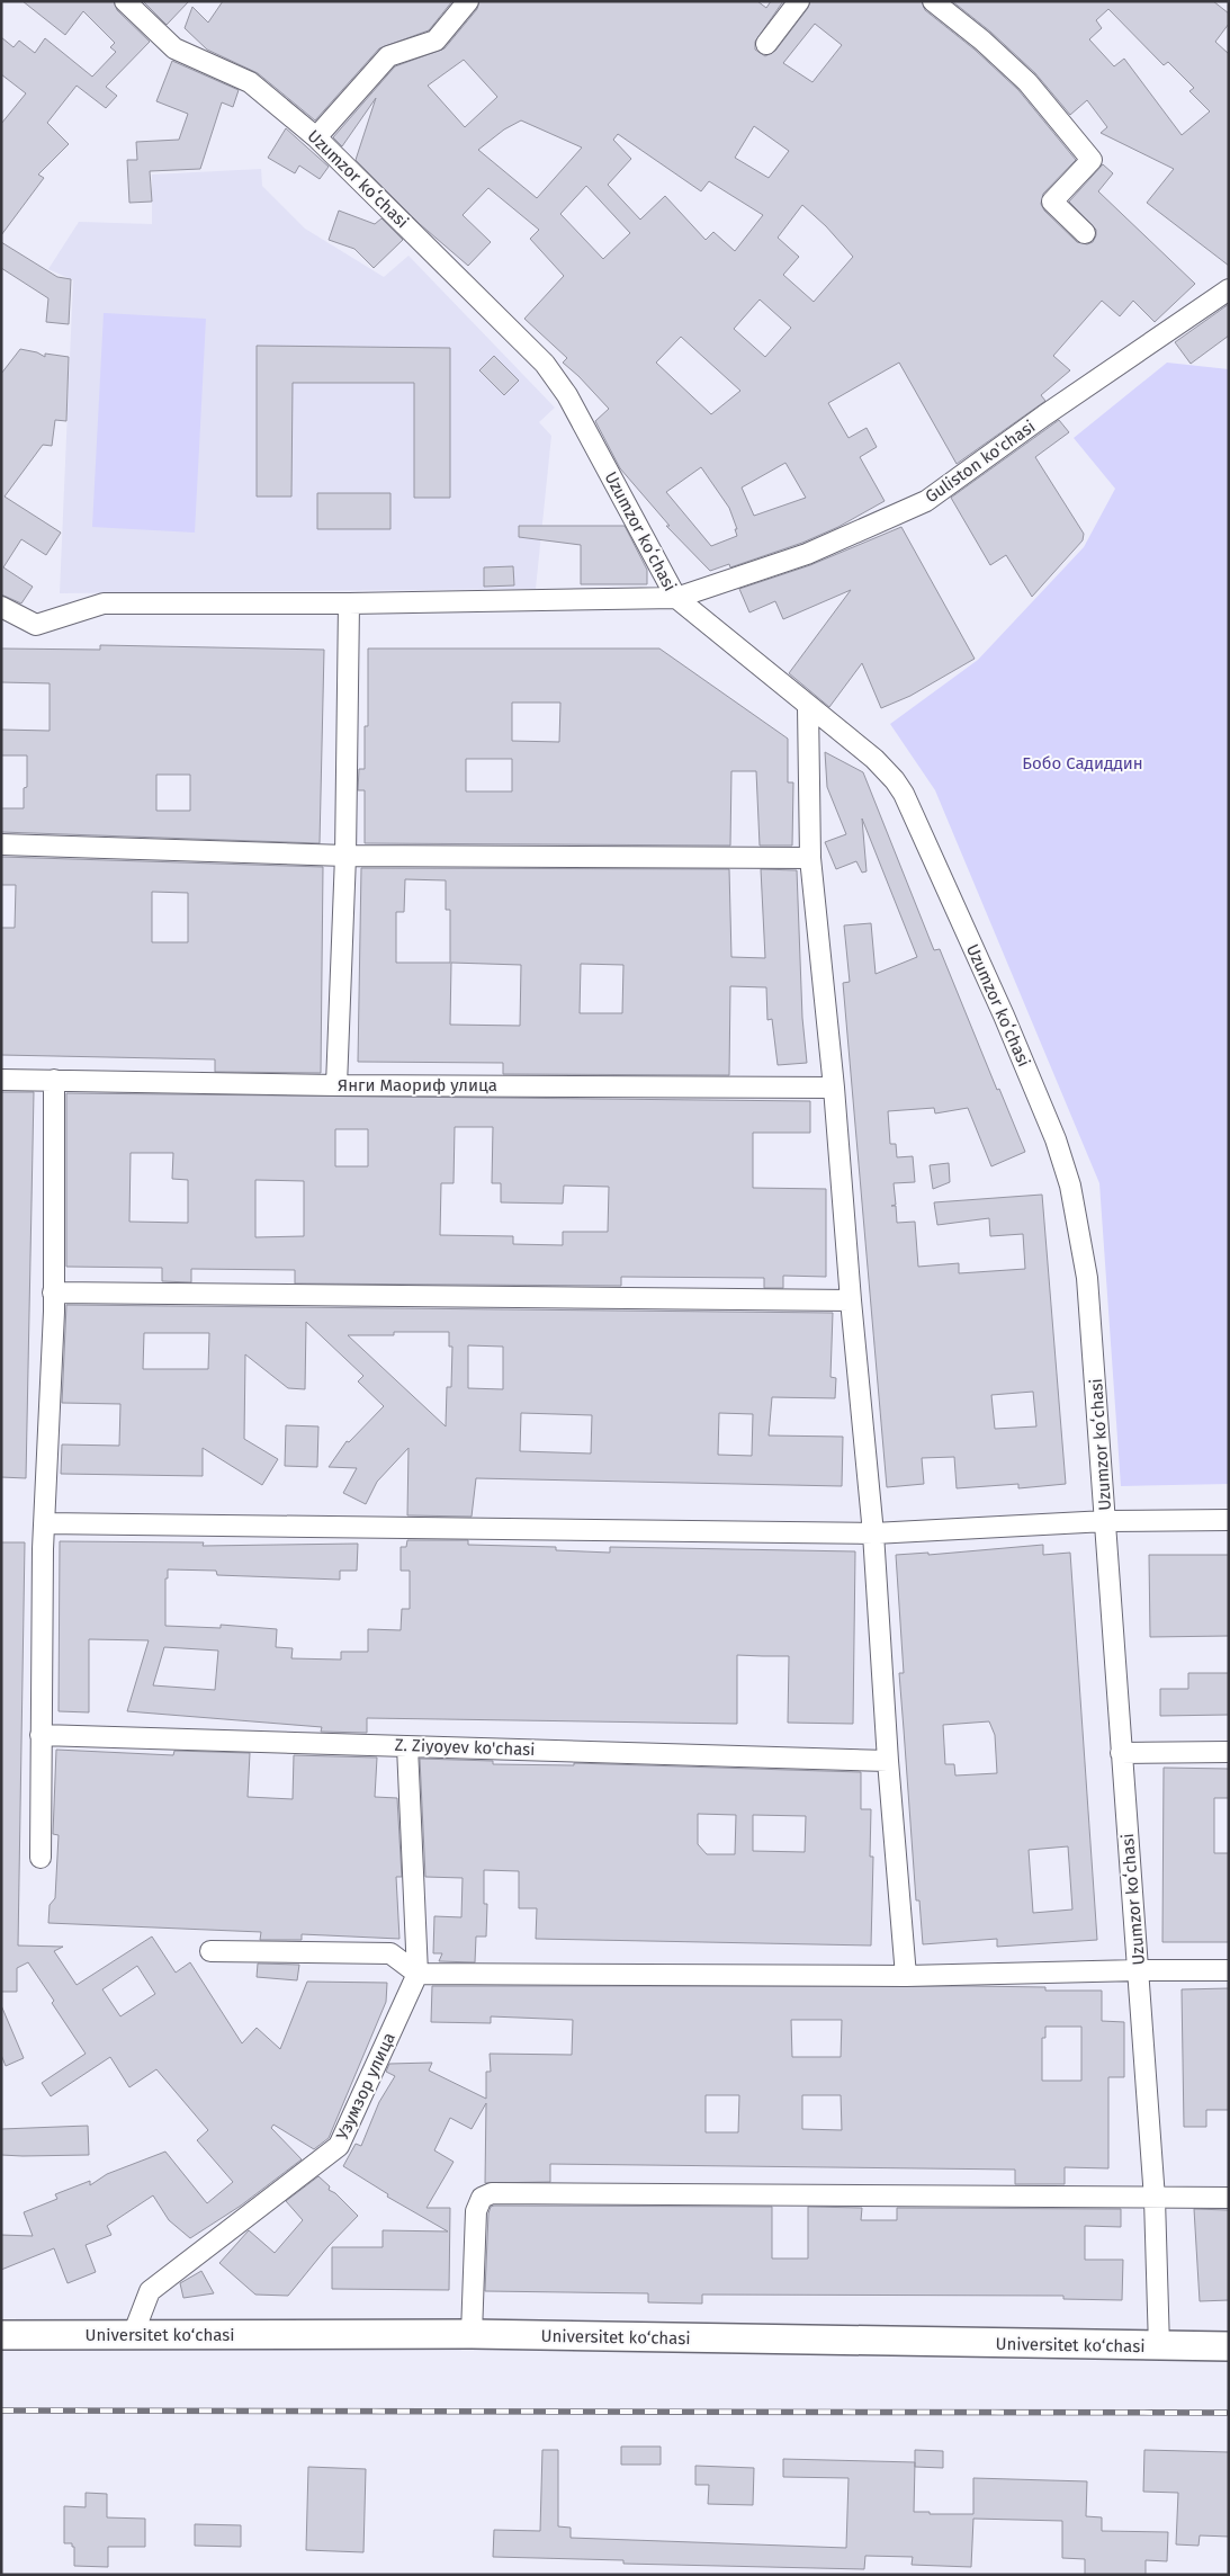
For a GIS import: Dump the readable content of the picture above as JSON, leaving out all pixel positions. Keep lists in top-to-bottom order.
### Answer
{
  "streets": {
    "main road": ["Universitet kо‘chasi"],
    "street": [
      "Uzumzor koʻchasi",
      "Guliston ko'chasi",
      "Янги Маориф улица",
      "Z. Ziyoyev ko'chasi",
      "Узумзор улица"
    ]
  },
  "crossings": [
    ["Uzumzor koʻchasi", "Guliston ko'chasi"],
    ["Uzumzor koʻchasi", "Universitet kо‘chasi"],
    ["Z. Ziyoyev ko'chasi", "Узумзор улица"],
    ["Узумзор улица", "Universitet kо‘chasi"]
  ],
  "parks": ["Бобо Садиддин"]
}
